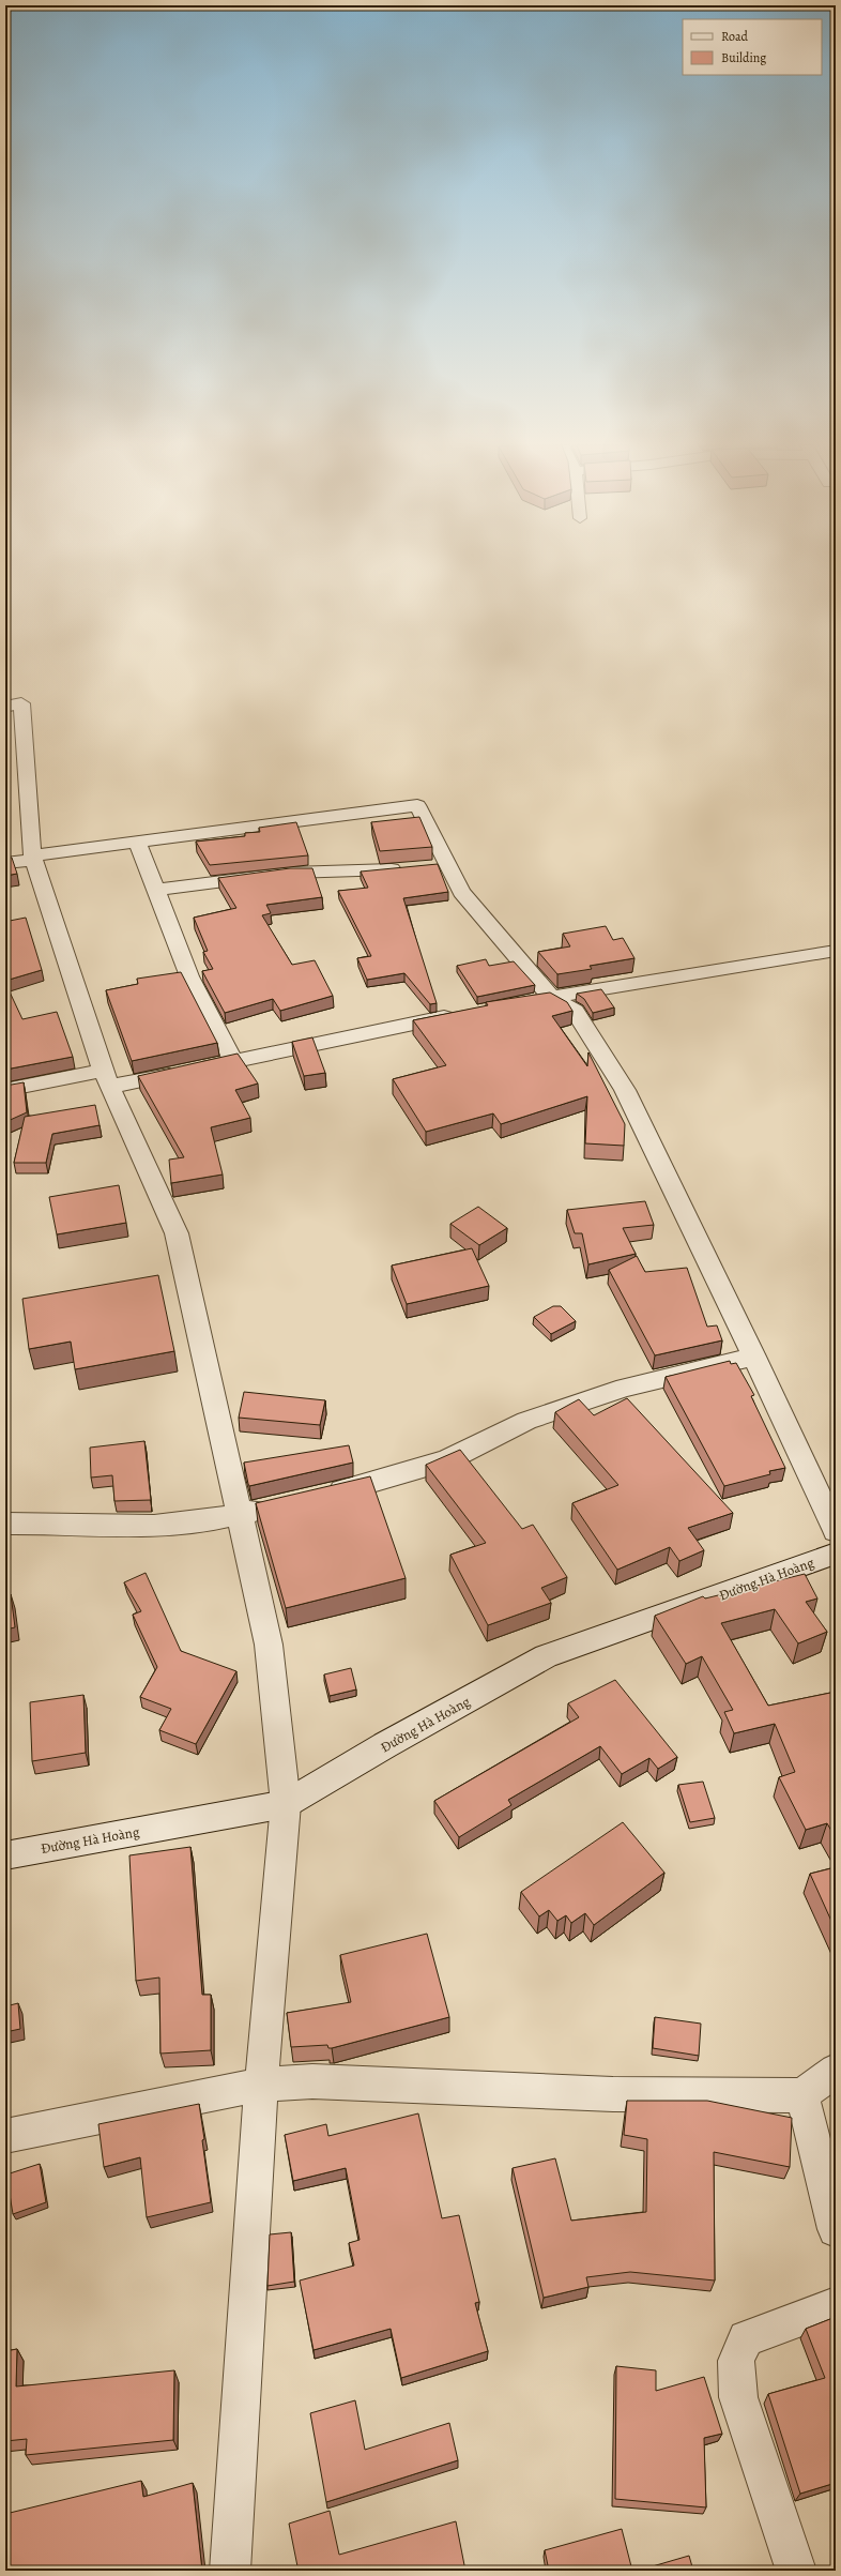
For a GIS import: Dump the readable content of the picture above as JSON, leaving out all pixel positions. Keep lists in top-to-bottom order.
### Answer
{
  "streets": {
    "street": ["Đường Hà Hoàng"]
  },
  "legend": ["Road", "Building"]
}
